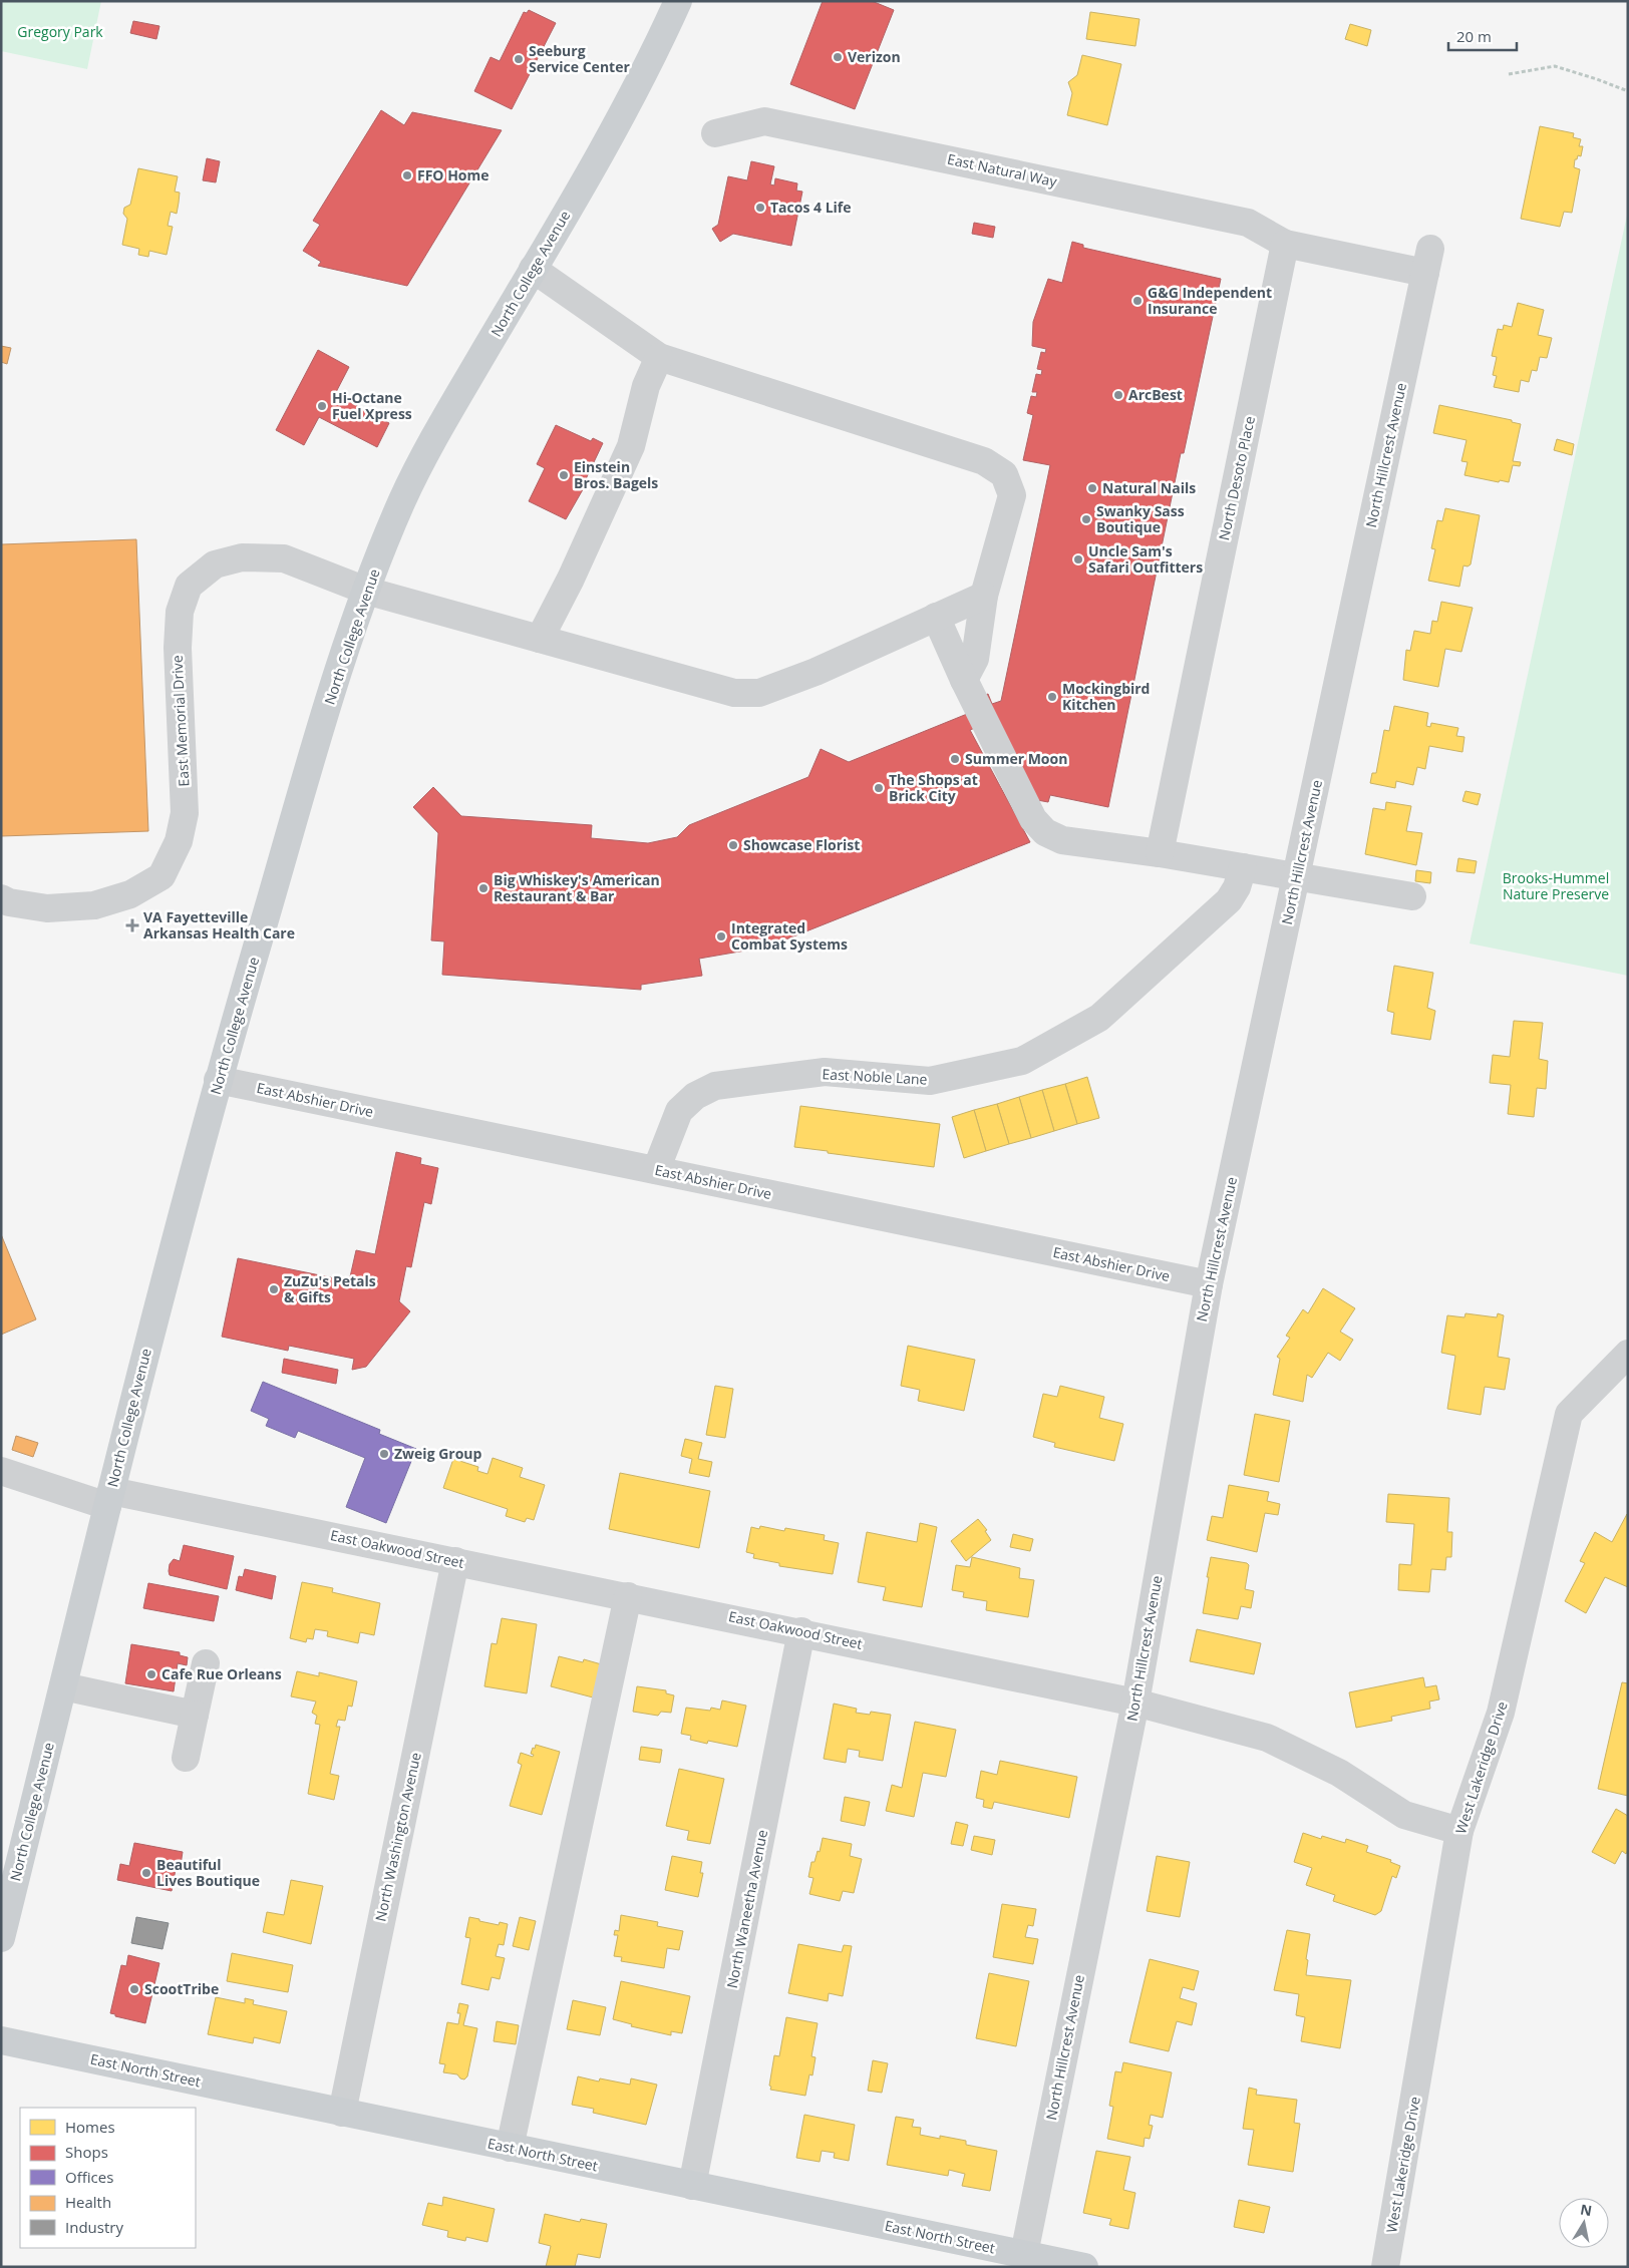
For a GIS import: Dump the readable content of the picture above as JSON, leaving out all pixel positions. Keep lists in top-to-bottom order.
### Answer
{
  "streets": {
    "main road": ["North College Avenue", "East North Street"],
    "street": [
      "East Natural Way",
      "North Hillcrest Avenue",
      "North Desoto Place",
      "East Memorial Drive",
      "East Noble Lane",
      "East Abshier Drive",
      "East Oakwood Street",
      "West Lakeridge Drive",
      "North Washington Avenue",
      "North Waneetha Avenue"
    ]
  },
  "crossings": [
    ["East Natural Way", "North Hillcrest Avenue"],
    ["East Natural Way", "North Desoto Place"],
    ["North College Avenue", "East Memorial Drive"],
    ["North College Avenue", "East Abshier Drive"],
    ["North College Avenue", "East Oakwood Street"],
    ["North Hillcrest Avenue", "North Desoto Place"],
    ["North Hillcrest Avenue", "East Abshier Drive"],
    ["North Hillcrest Avenue", "East Oakwood Street"],
    ["North Hillcrest Avenue", "East North Street"],
    ["East Noble Lane", "East Abshier Drive"],
    ["East Oakwood Street", "West Lakeridge Drive"],
    ["East Oakwood Street", "North Washington Avenue"],
    ["East Oakwood Street", "North Waneetha Avenue"],
    ["North Washington Avenue", "East North Street"],
    ["North Waneetha Avenue", "East North Street"]
  ],
  "parks": ["Gregory Park", "Brooks-Hummel Nature Preserve"],
  "places": {
    "other": [
      "Verizon",
      "Seeburg Service Center",
      "FFO Home",
      "Tacos 4 Life",
      "G&G Independent Insurance",
      "ArcBest",
      "Hi-Octane Fuel Xpress",
      "Einstein Bros. Bagels",
      "Natural Nails",
      "Swanky Sass Boutique",
      "Uncle Sam's Safari Outfitters",
      "Mockingbird Kitchen",
      "Summer Moon",
      "The Shops at Brick City",
      "Showcase Florist",
      "Big Whiskey's American Restaurant & Bar",
      "Integrated Combat Systems",
      "ZuZu's Petals & Gifts",
      "Zweig Group",
      "Cafe Rue Orleans",
      "Beautiful Lives Boutique",
      "ScootTribe"
    ],
    "health": ["VA Fayetteville Arkansas Health Care"]
  },
  "legend": [
    "Homes",
    "Shops",
    "Offices",
    "Health",
    "Industry"
  ],
  "scale_bar": "20 m",
  "north": "top"
}
